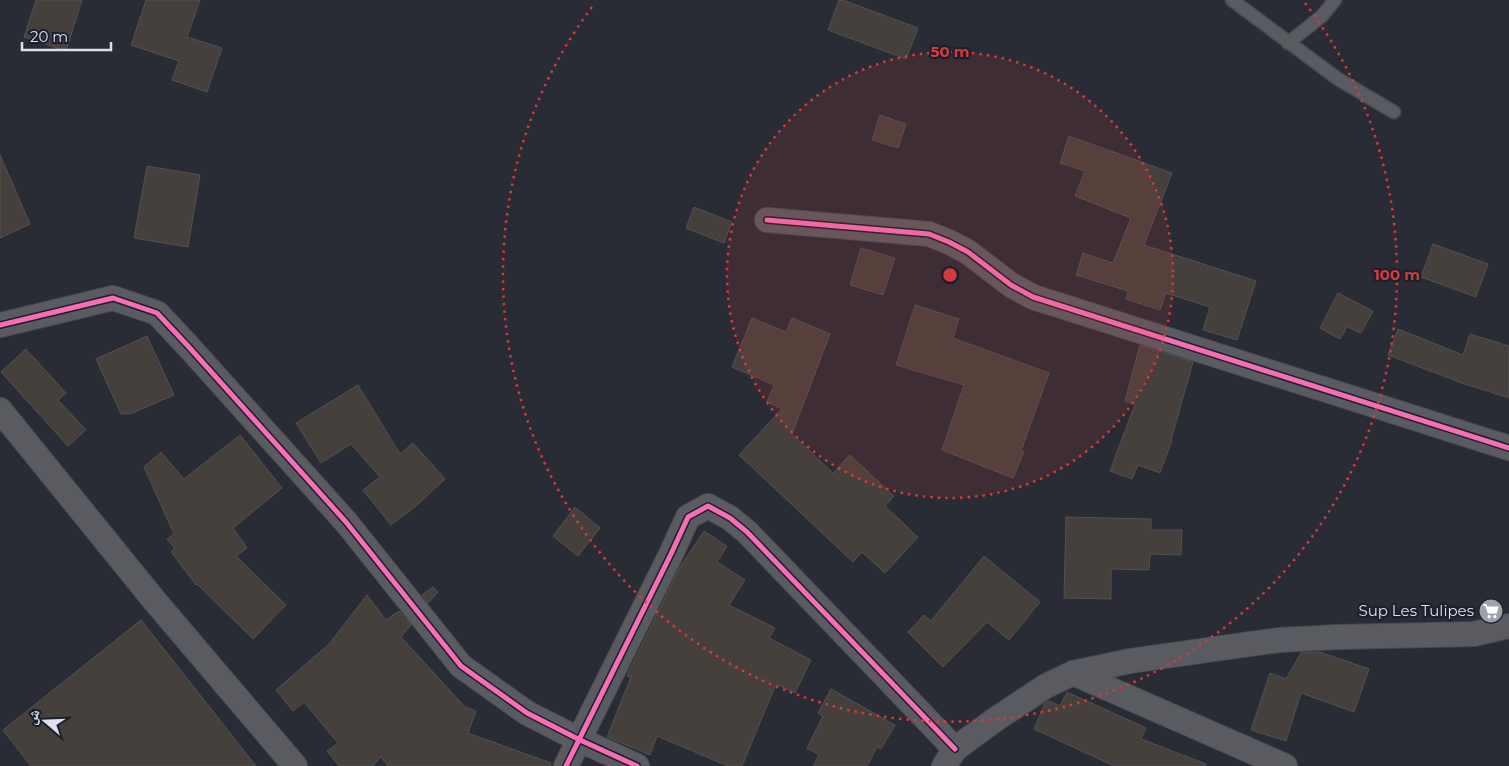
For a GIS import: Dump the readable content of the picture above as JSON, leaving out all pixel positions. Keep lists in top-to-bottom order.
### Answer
{
  "places": {
    "supermarket": ["Sup Les Tulipes"]
  },
  "scale_bar": "20 m",
  "north": "left",
  "rings": ["50 m", "100 m"]
}
